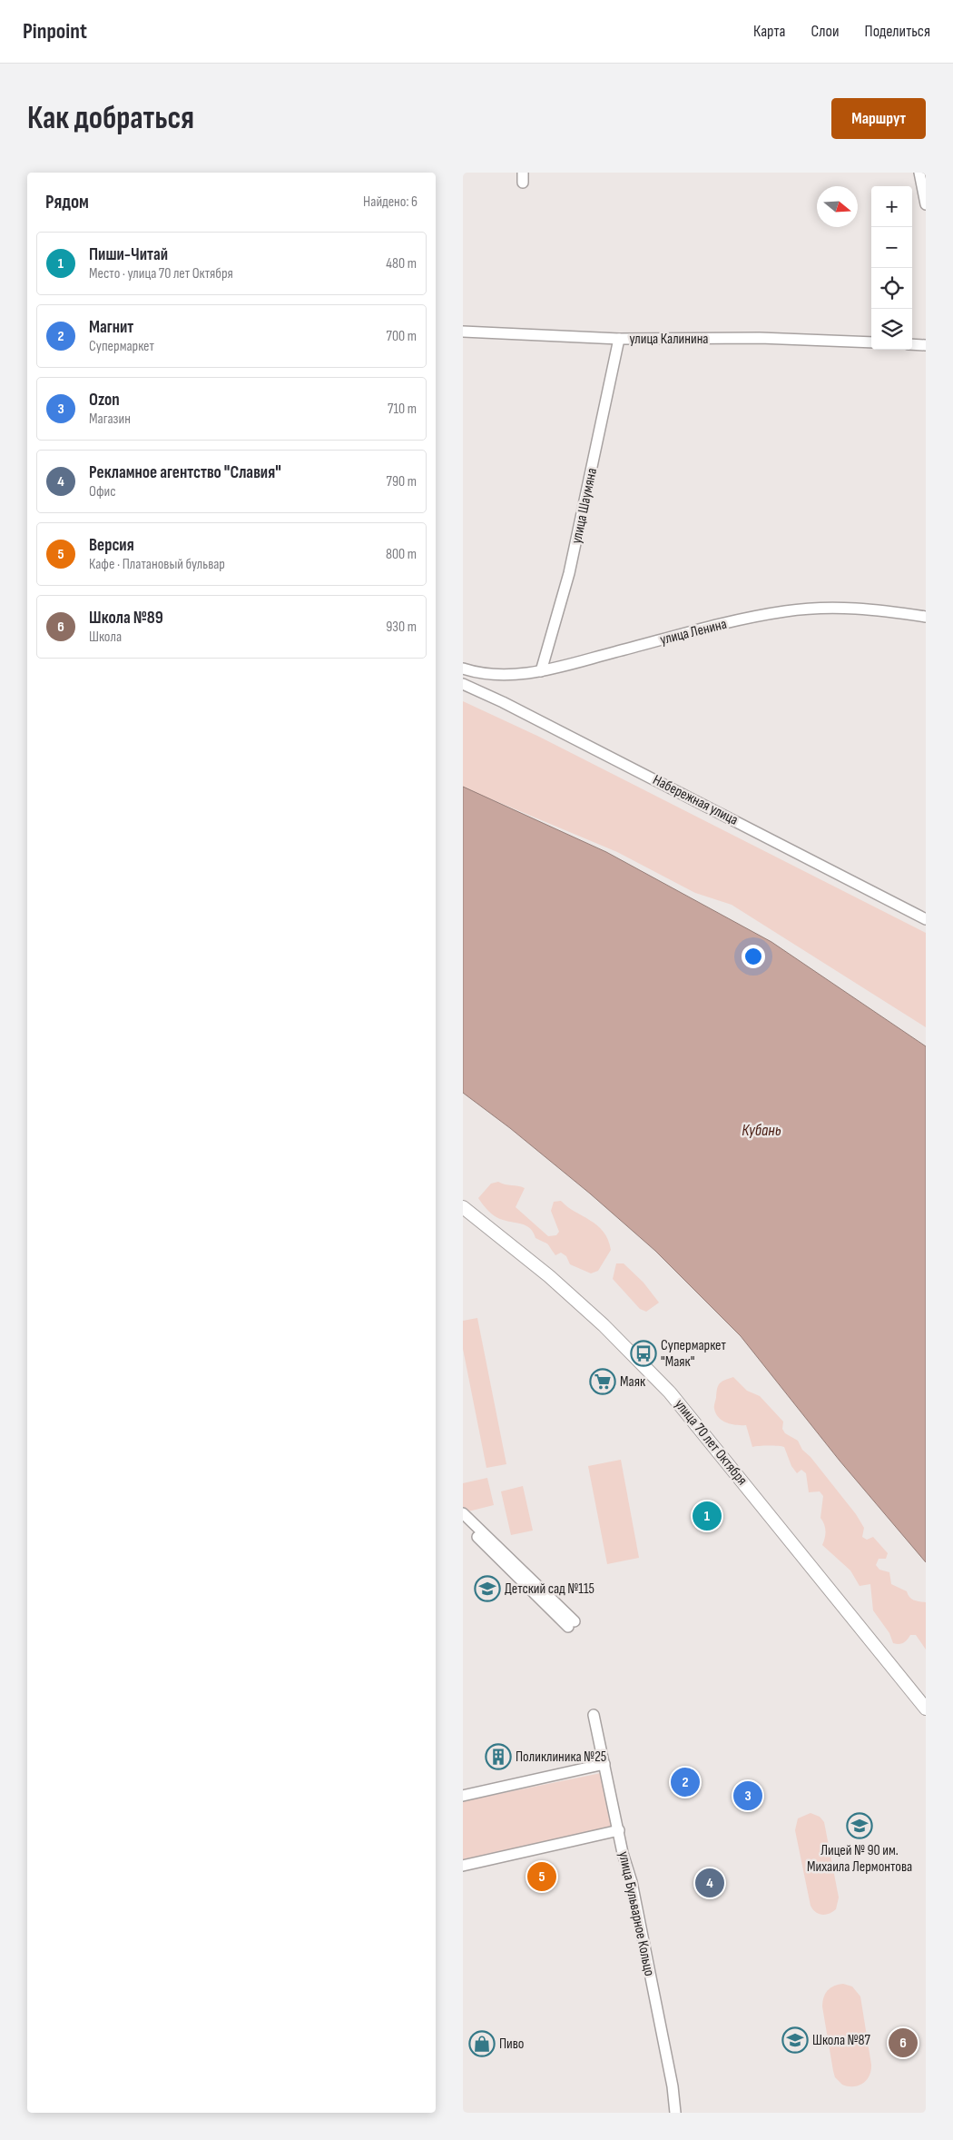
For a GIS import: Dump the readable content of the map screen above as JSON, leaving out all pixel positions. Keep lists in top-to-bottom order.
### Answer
{
  "streets": {
    "main road": ["улица 70 лет Октября"],
    "street": [
      "улица Калинина",
      "улица Шаумяна",
      "улица Ленина",
      "Набережная улица",
      "улица Бульварное Кольцо"
    ]
  },
  "crossings": [
    ["улица Калинина", "улица Шаумяна"],
    ["улица Шаумяна", "улица Ленина"]
  ],
  "water": ["Кубань"],
  "places": {
    "bus stop": ["Супермаркет \"Маяк\""],
    "supermarket": ["Маяк"],
    "school or university": ["Детский сад №115", "Лицей № 90 им. Михаила Лермонтова", "Школа №87"],
    "building": ["Поликлиника №25"],
    "shop": ["Пиво"]
  },
  "north": "right",
  "page": {
    "header": "Pinpoint",
    "nav": ["Карта", "Слои", "Поделиться"],
    "buttons": "Маршрут",
    "title": "Как добраться",
    "heading": ["Рядом", "Найдено: 6"],
    "map_buttons": ["+", "−"],
    "list": [
      {
        "mark": "1",
        "name": "Пиши-Читай",
        "note": "Место · улица 70 лет Октября",
        "value": "480 m"
      },
      {
        "mark": "2",
        "name": "Магнит",
        "note": "Супермаркет",
        "value": "700 m"
      },
      {
        "mark": "3",
        "name": "Ozon",
        "note": "Магазин",
        "value": "710 m"
      },
      {
        "mark": "4",
        "name": "Рекламное агентство \"Славия\"",
        "note": "Офис",
        "value": "790 m"
      },
      {
        "mark": "5",
        "name": "Версия",
        "note": "Кафе · Платановый бульвар",
        "value": "800 m"
      },
      {
        "mark": "6",
        "name": "Школа №89",
        "note": "Школа",
        "value": "930 m"
      }
    ],
    "pins": [
      "1",
      "2",
      "3",
      "5",
      "4",
      "6"
    ]
  }
}
